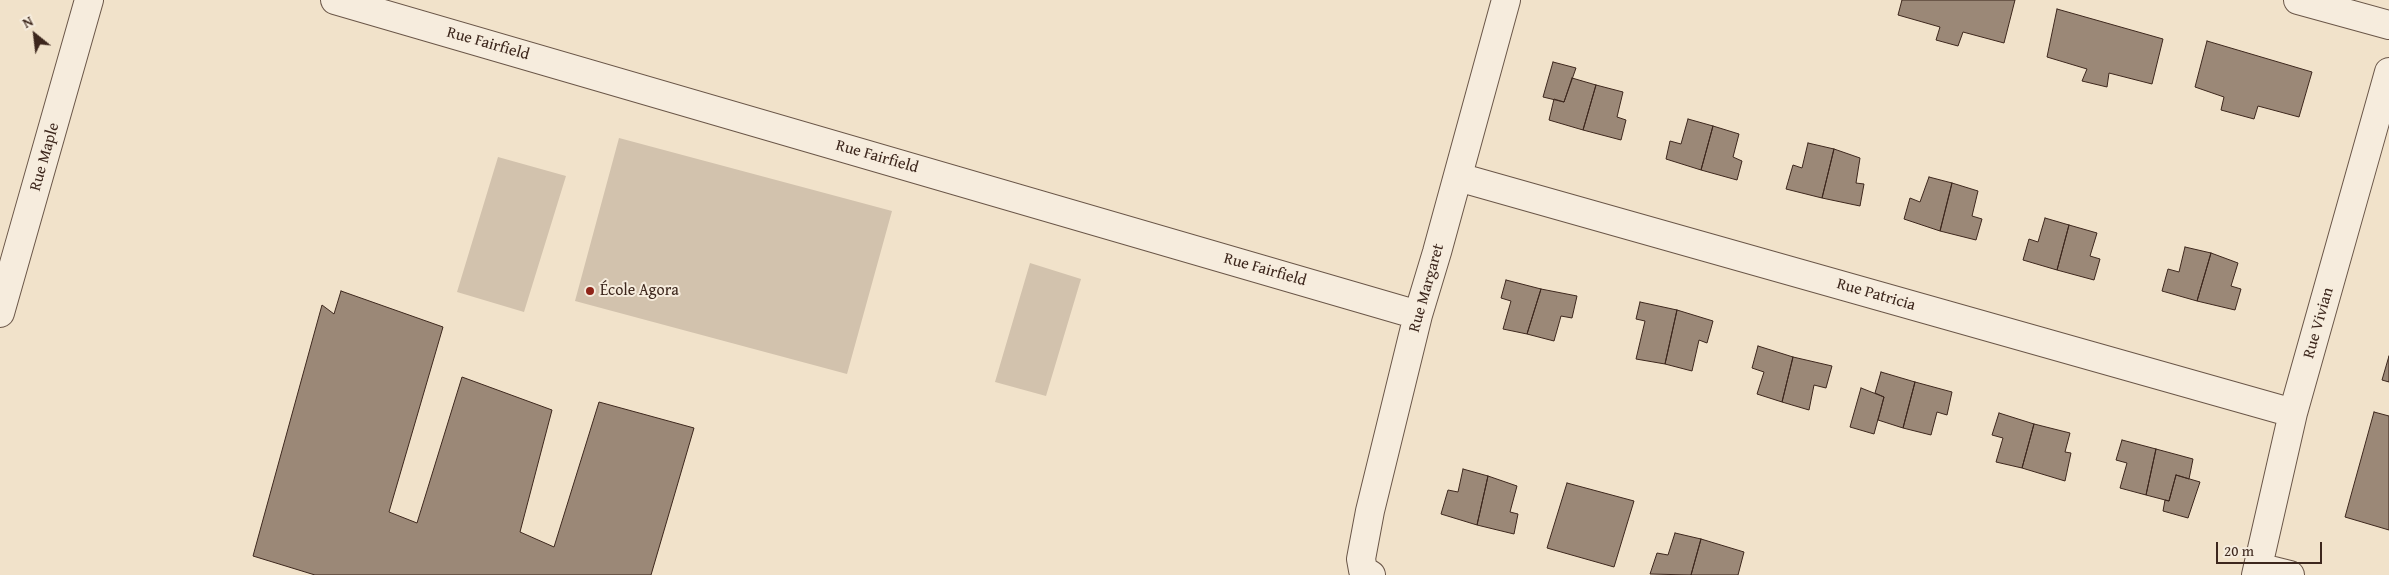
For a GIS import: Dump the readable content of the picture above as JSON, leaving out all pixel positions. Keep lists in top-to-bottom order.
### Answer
{
  "streets": {
    "street": [
      "Rue Fairfield",
      "Rue Maple",
      "Rue Margaret",
      "Rue Patricia",
      "Rue Vivian"
    ]
  },
  "crossings": [
    ["Rue Fairfield", "Rue Margaret"],
    ["Rue Margaret", "Rue Patricia"],
    ["Rue Patricia", "Rue Vivian"]
  ],
  "places": ["École Agora"],
  "scale_bar": "20 m",
  "north": "top left"
}
